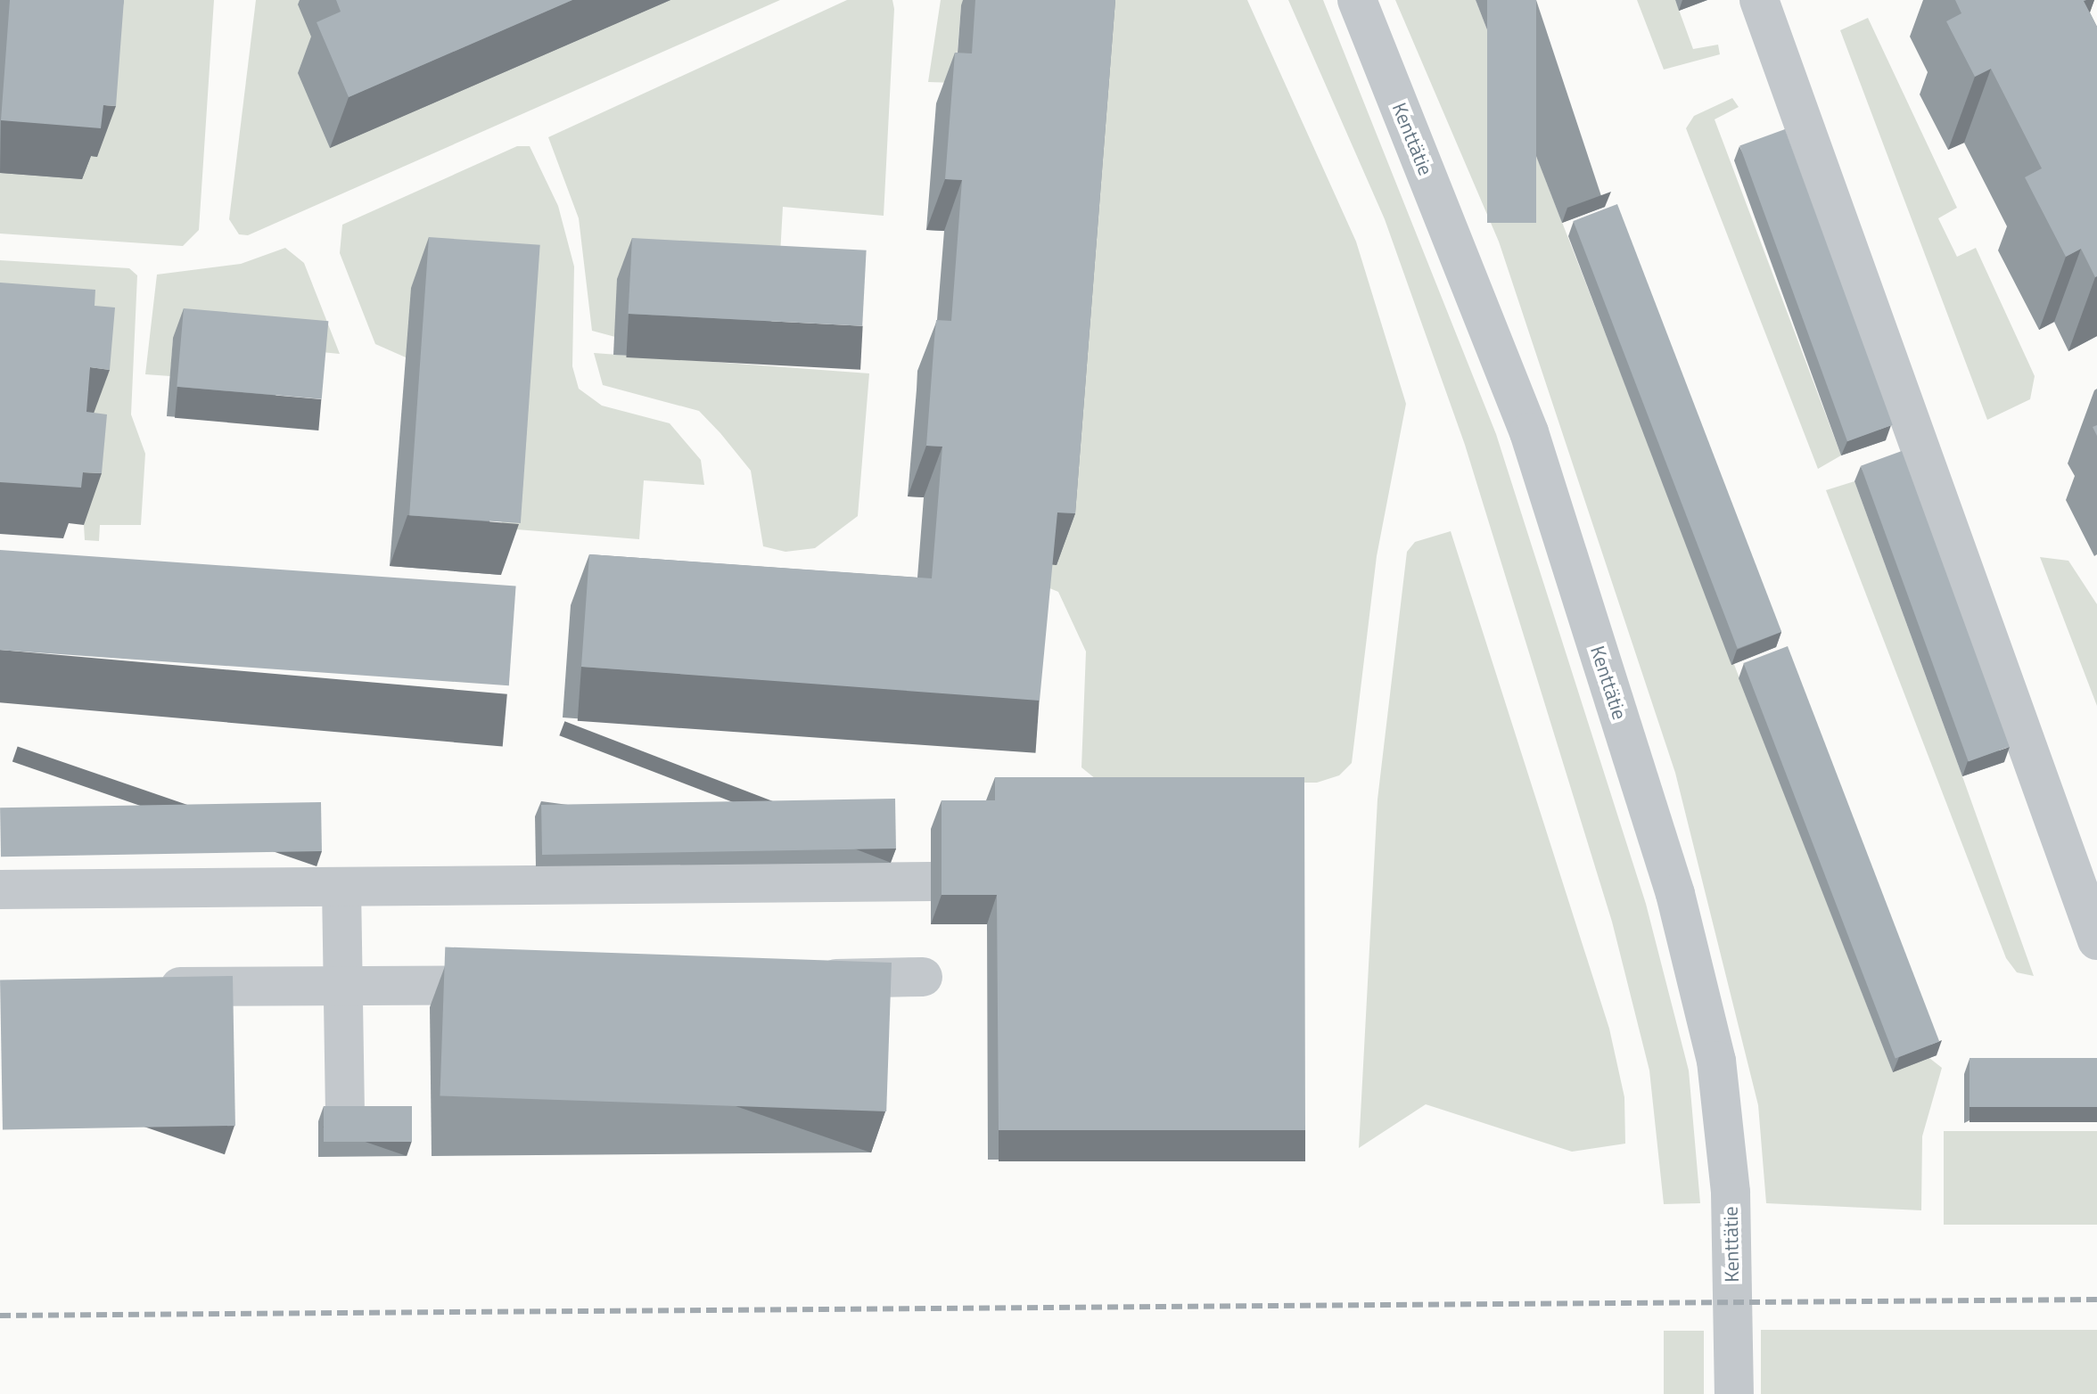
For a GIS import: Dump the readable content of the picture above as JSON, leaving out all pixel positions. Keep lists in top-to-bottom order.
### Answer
{
  "streets": {
    "street": ["Kenttätie"]
  }
}
